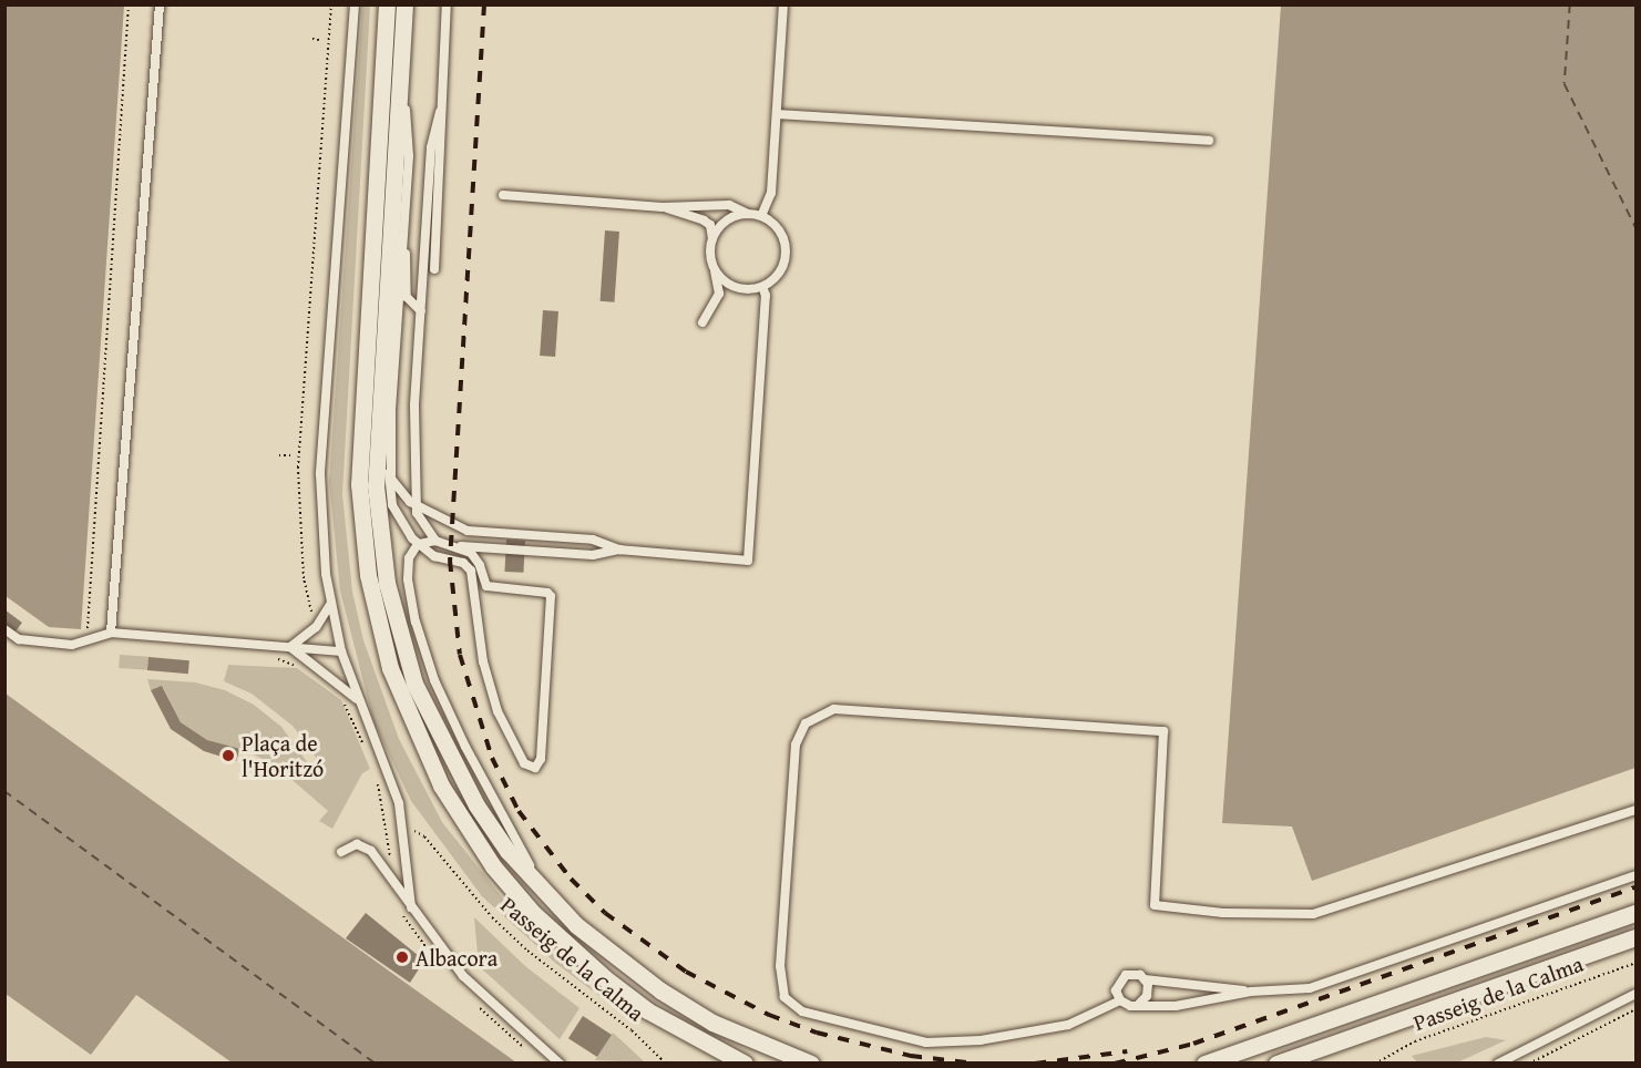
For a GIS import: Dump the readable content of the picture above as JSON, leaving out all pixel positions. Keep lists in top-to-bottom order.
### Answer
{
  "streets": {
    "path": ["Passeig de la Calma"]
  },
  "places": ["Plaça de l'Horitzó", "Albacora"]
}
